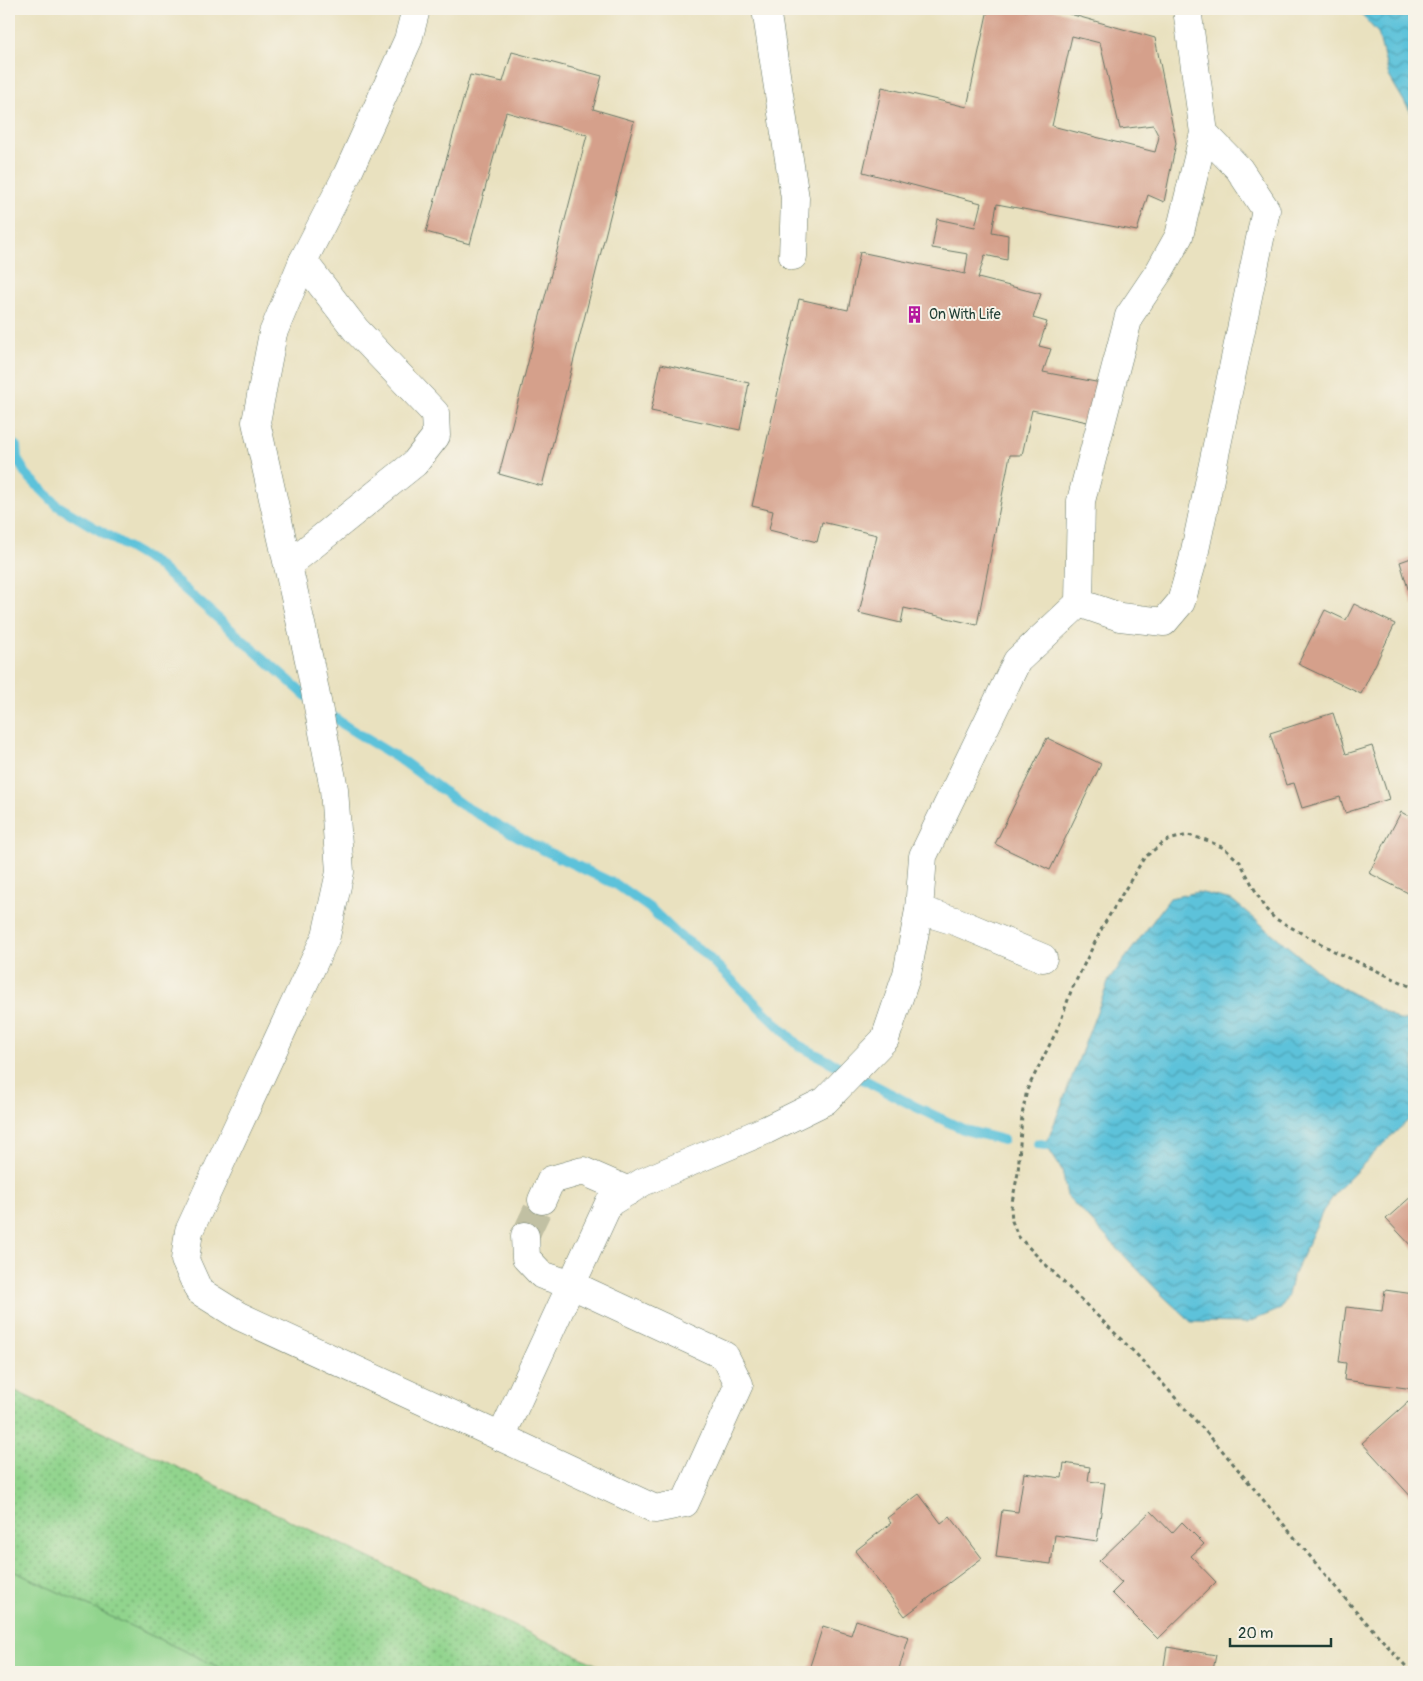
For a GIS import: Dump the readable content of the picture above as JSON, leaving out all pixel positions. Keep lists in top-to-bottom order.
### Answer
{
  "places": {
    "building": ["On With Life"]
  },
  "scale_bar": "20 m"
}
